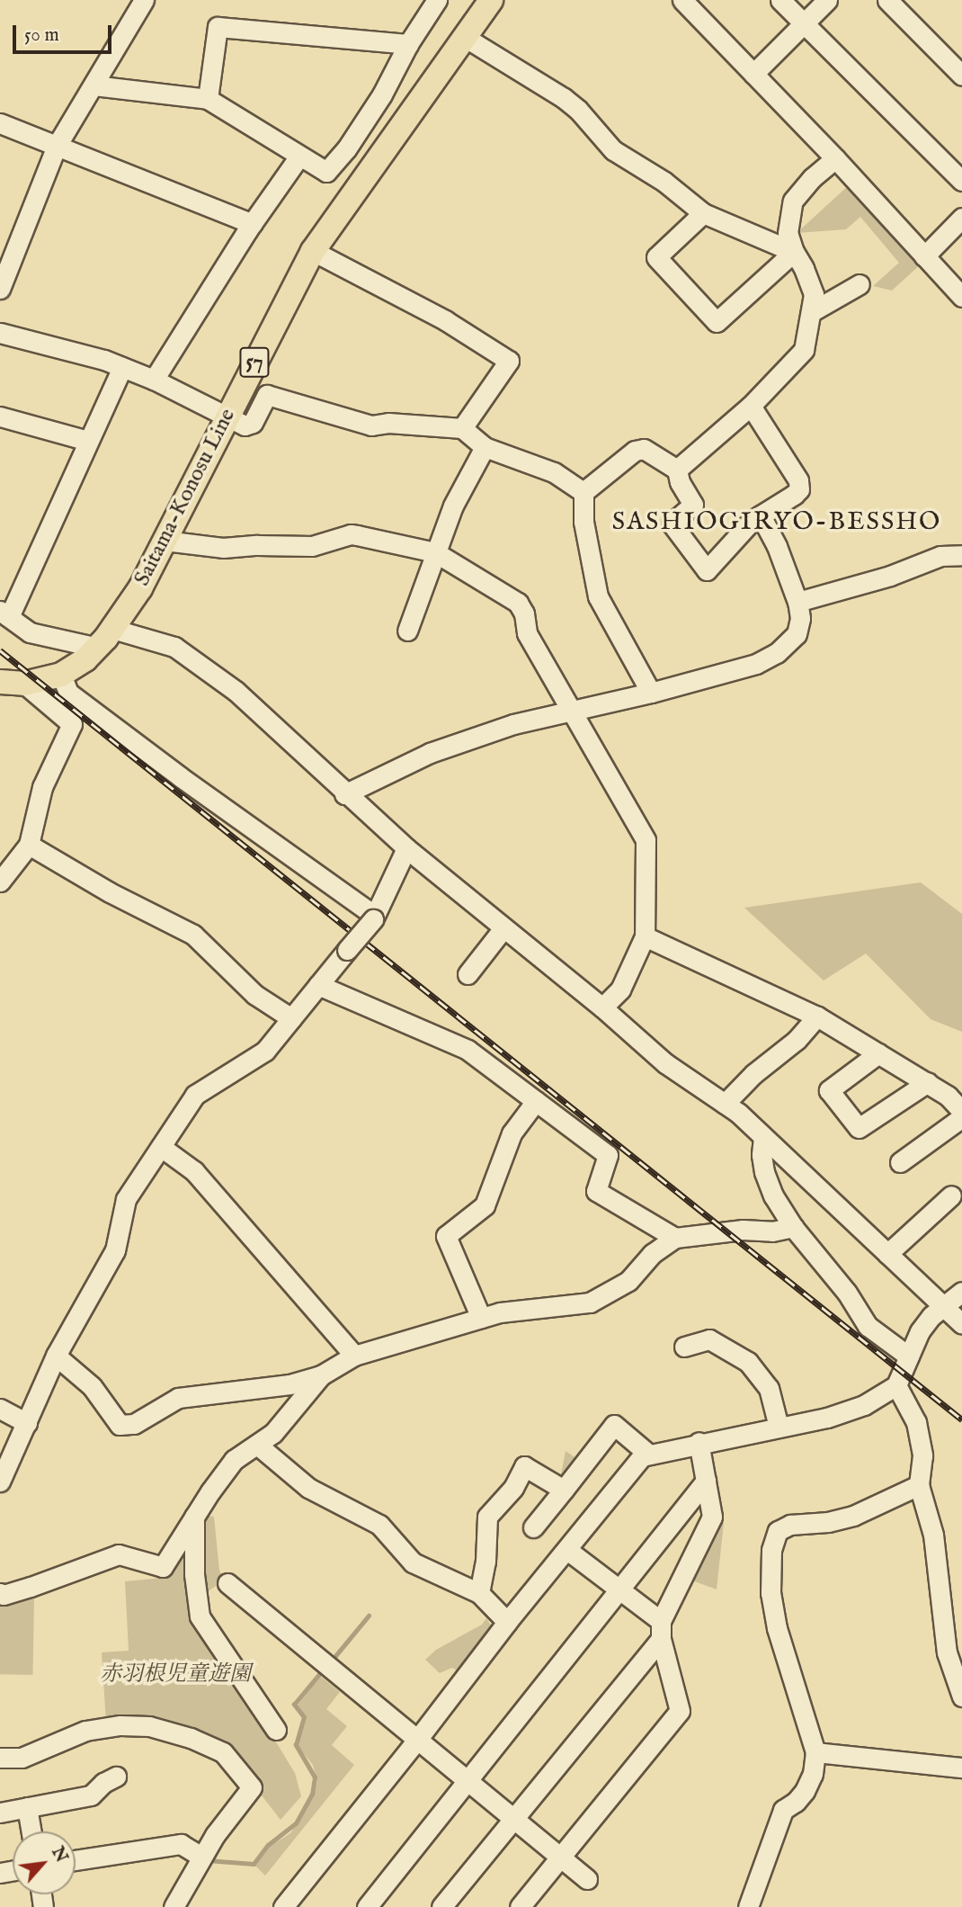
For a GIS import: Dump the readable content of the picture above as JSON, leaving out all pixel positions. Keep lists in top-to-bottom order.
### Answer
{
  "streets": {
    "main road": ["57", "Saitama-Konosu Line"]
  },
  "districts": ["SASHIOGIRYO-BESSHO"],
  "parks": ["赤羽根児童遊園"],
  "scale_bar": "50 m",
  "north": "top right"
}
